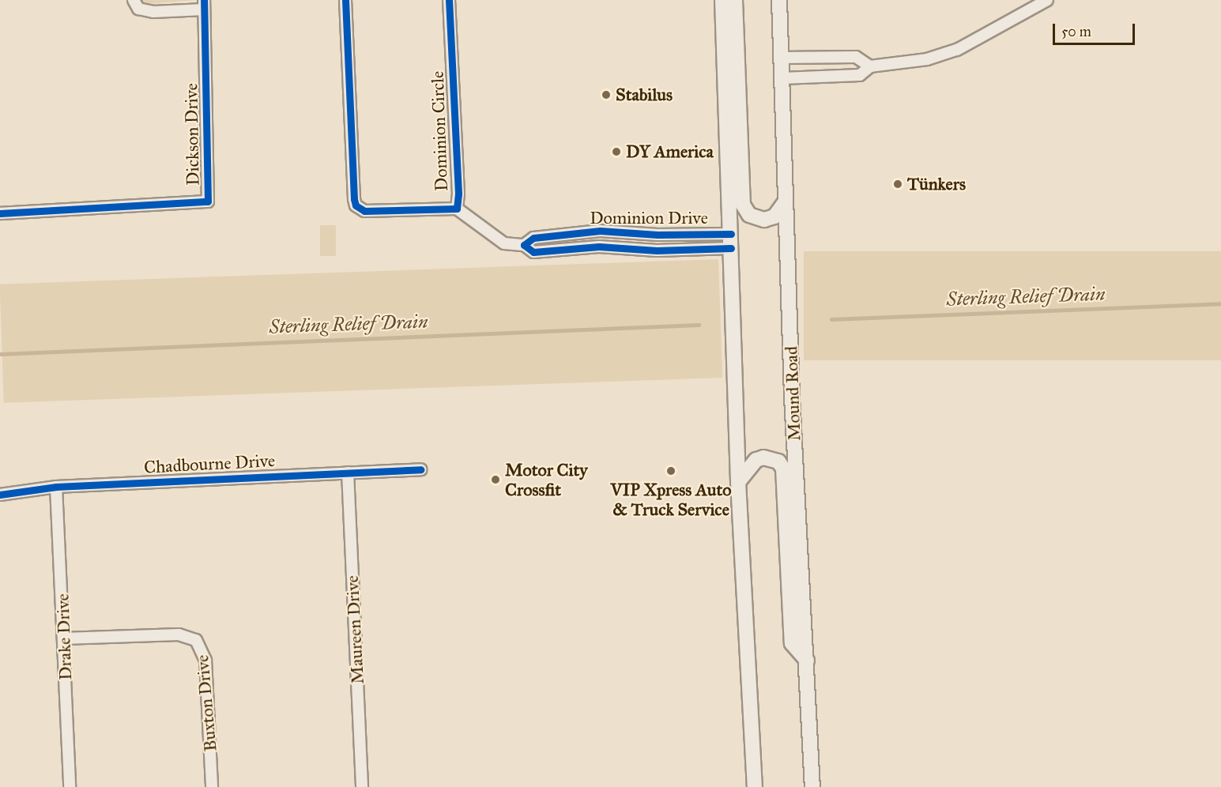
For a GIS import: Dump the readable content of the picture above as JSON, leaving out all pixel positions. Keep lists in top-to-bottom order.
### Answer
{
  "streets": {
    "main road": ["Mound Road"],
    "street": [
      "Dominion Circle",
      "Dickson Drive",
      "Dominion Drive",
      "Chadbourne Drive",
      "Maureen Drive",
      "Drake Drive",
      "Buxton Drive"
    ]
  },
  "crossings": [
    ["Dominion Circle", "Dominion Drive"],
    ["Chadbourne Drive", "Maureen Drive"],
    ["Chadbourne Drive", "Drake Drive"],
    ["Drake Drive", "Buxton Drive"]
  ],
  "water": ["Sterling Relief Drain"],
  "places": [
    "Stabilus",
    "DY America",
    "Tünkers",
    "VIP Xpress Auto & Truck Service",
    "Motor City Crossfit"
  ],
  "scale_bar": "50 m"
}
